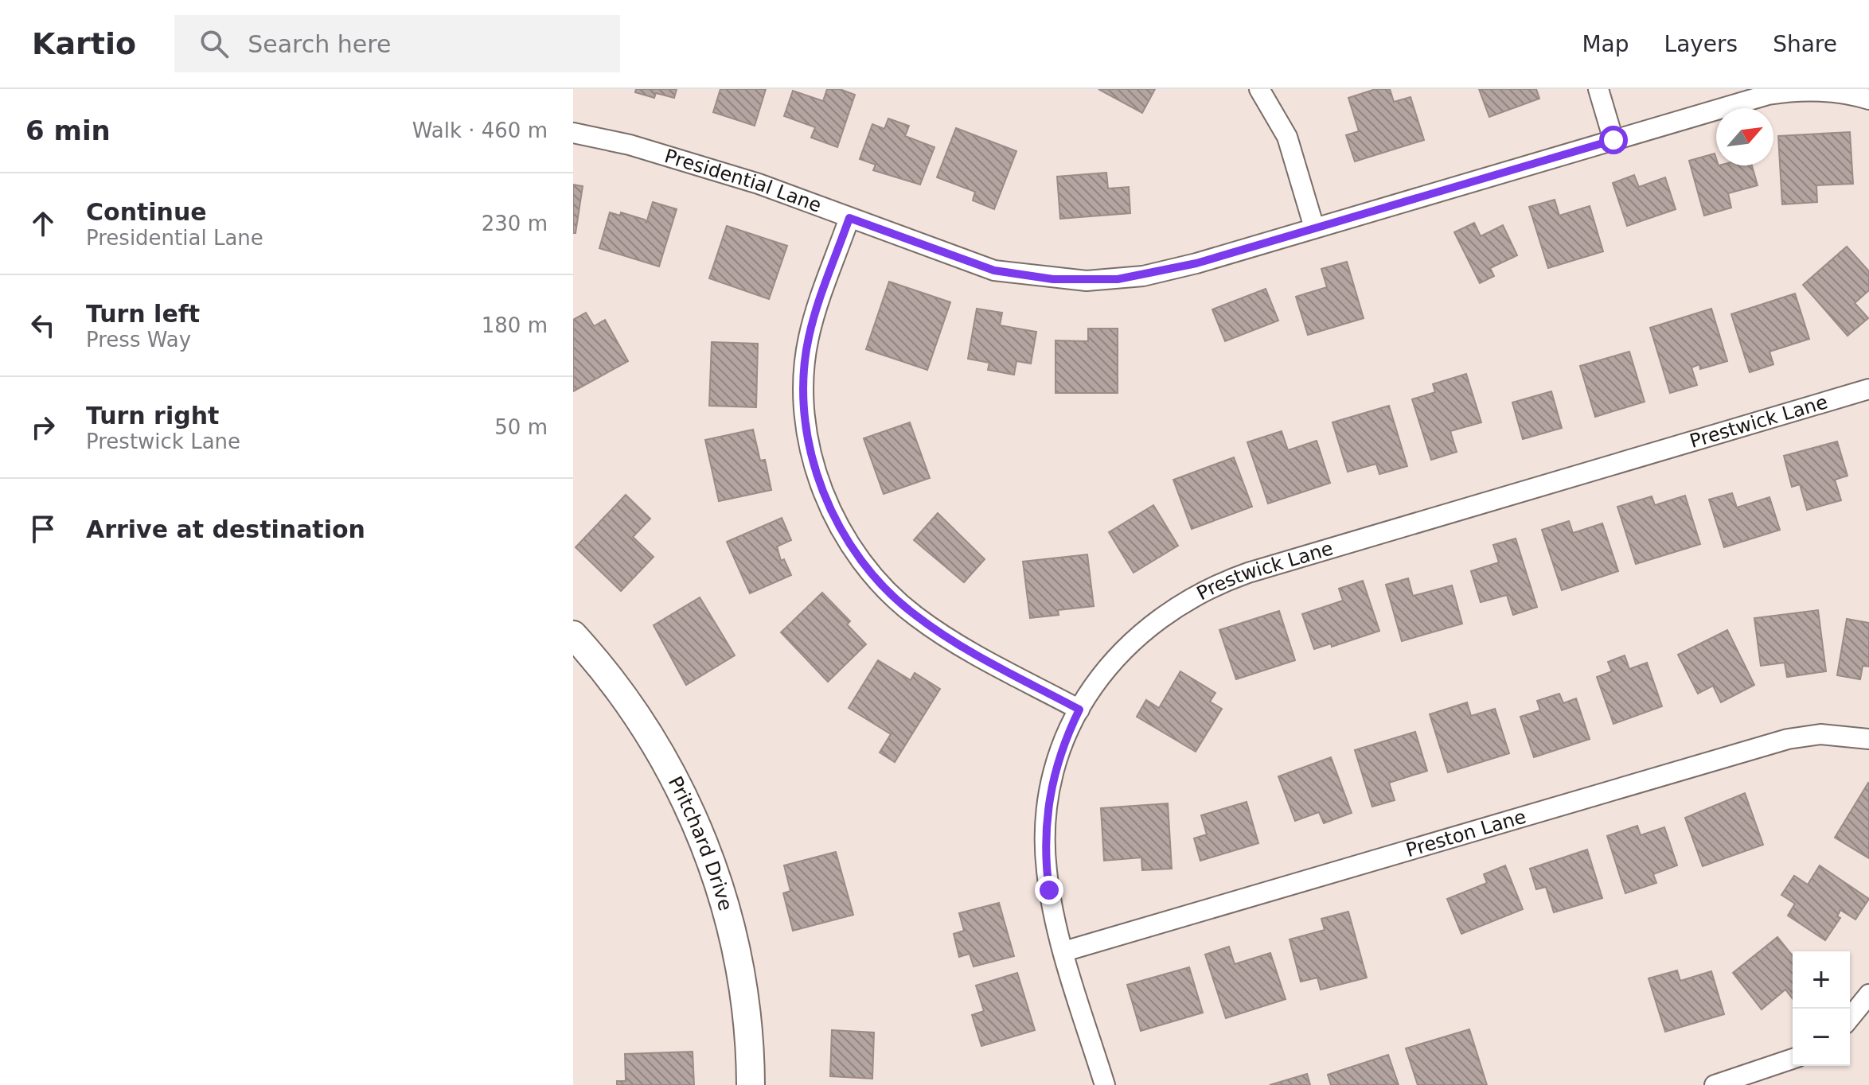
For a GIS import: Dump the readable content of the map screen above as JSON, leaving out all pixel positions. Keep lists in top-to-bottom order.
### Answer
{
  "streets": {
    "street": [
      "Presidential Lane",
      "Prestwick Lane",
      "Preston Lane",
      "Pritchard Drive"
    ]
  },
  "crossings": [
    ["Prestwick Lane", "Preston Lane"]
  ],
  "north": "top right",
  "page": {
    "header": "Kartio",
    "search": "Search here",
    "nav": ["Map", "Layers", "Share"],
    "heading": ["6 min", "Walk · 460 m"],
    "list": [
      ["Continue", "Presidential Lane", "230 m"],
      ["Turn left", "Press Way", "180 m"],
      ["Turn right", "Prestwick Lane", "50 m"],
      "Arrive at destination"
    ],
    "map_buttons": ["+", "−"]
  }
}
